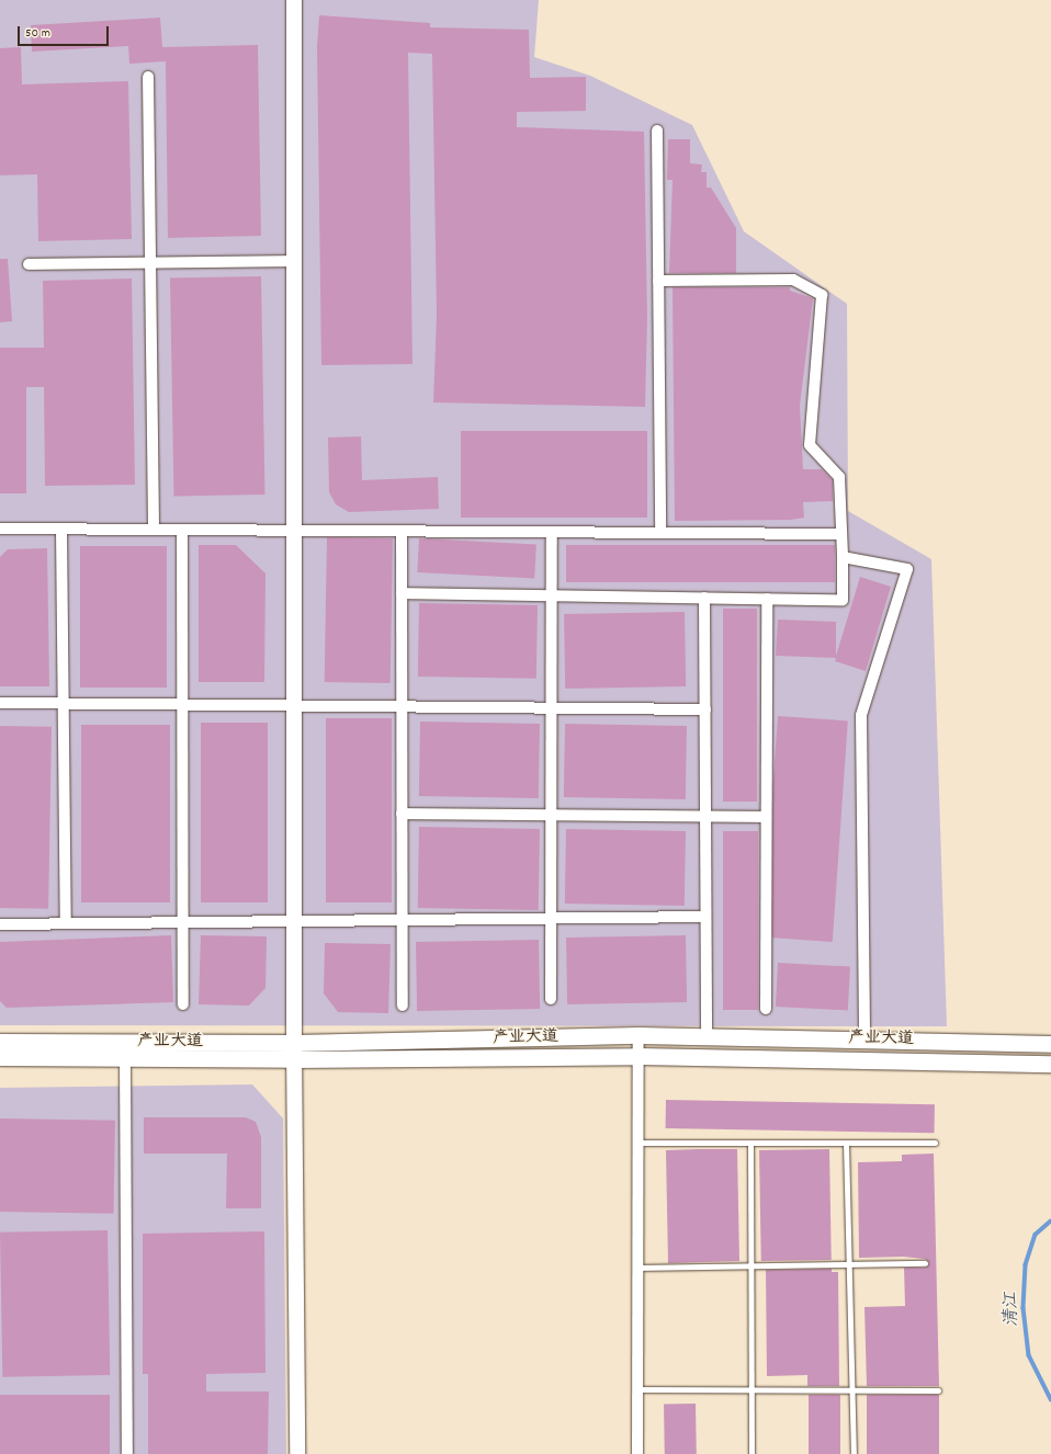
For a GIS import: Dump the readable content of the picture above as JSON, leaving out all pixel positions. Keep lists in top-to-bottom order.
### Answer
{
  "streets": {
    "main road": ["产业大道"]
  },
  "water": ["清江"],
  "scale_bar": "50 m"
}
